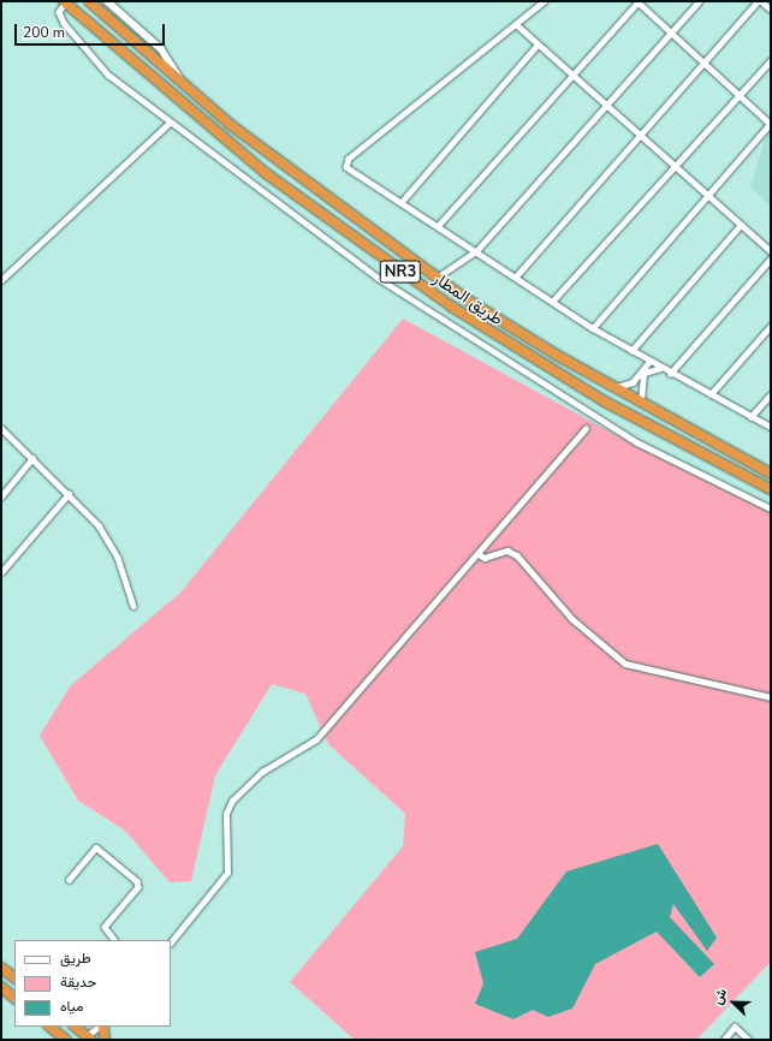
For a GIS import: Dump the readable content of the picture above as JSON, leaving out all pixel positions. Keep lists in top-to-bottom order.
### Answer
{
  "streets": {
    "highway": ["NR3", "طريق المطار"]
  },
  "legend": ["طريق", "حديقة", "مياه"],
  "scale_bar": "200 m",
  "north": "top left"
}
